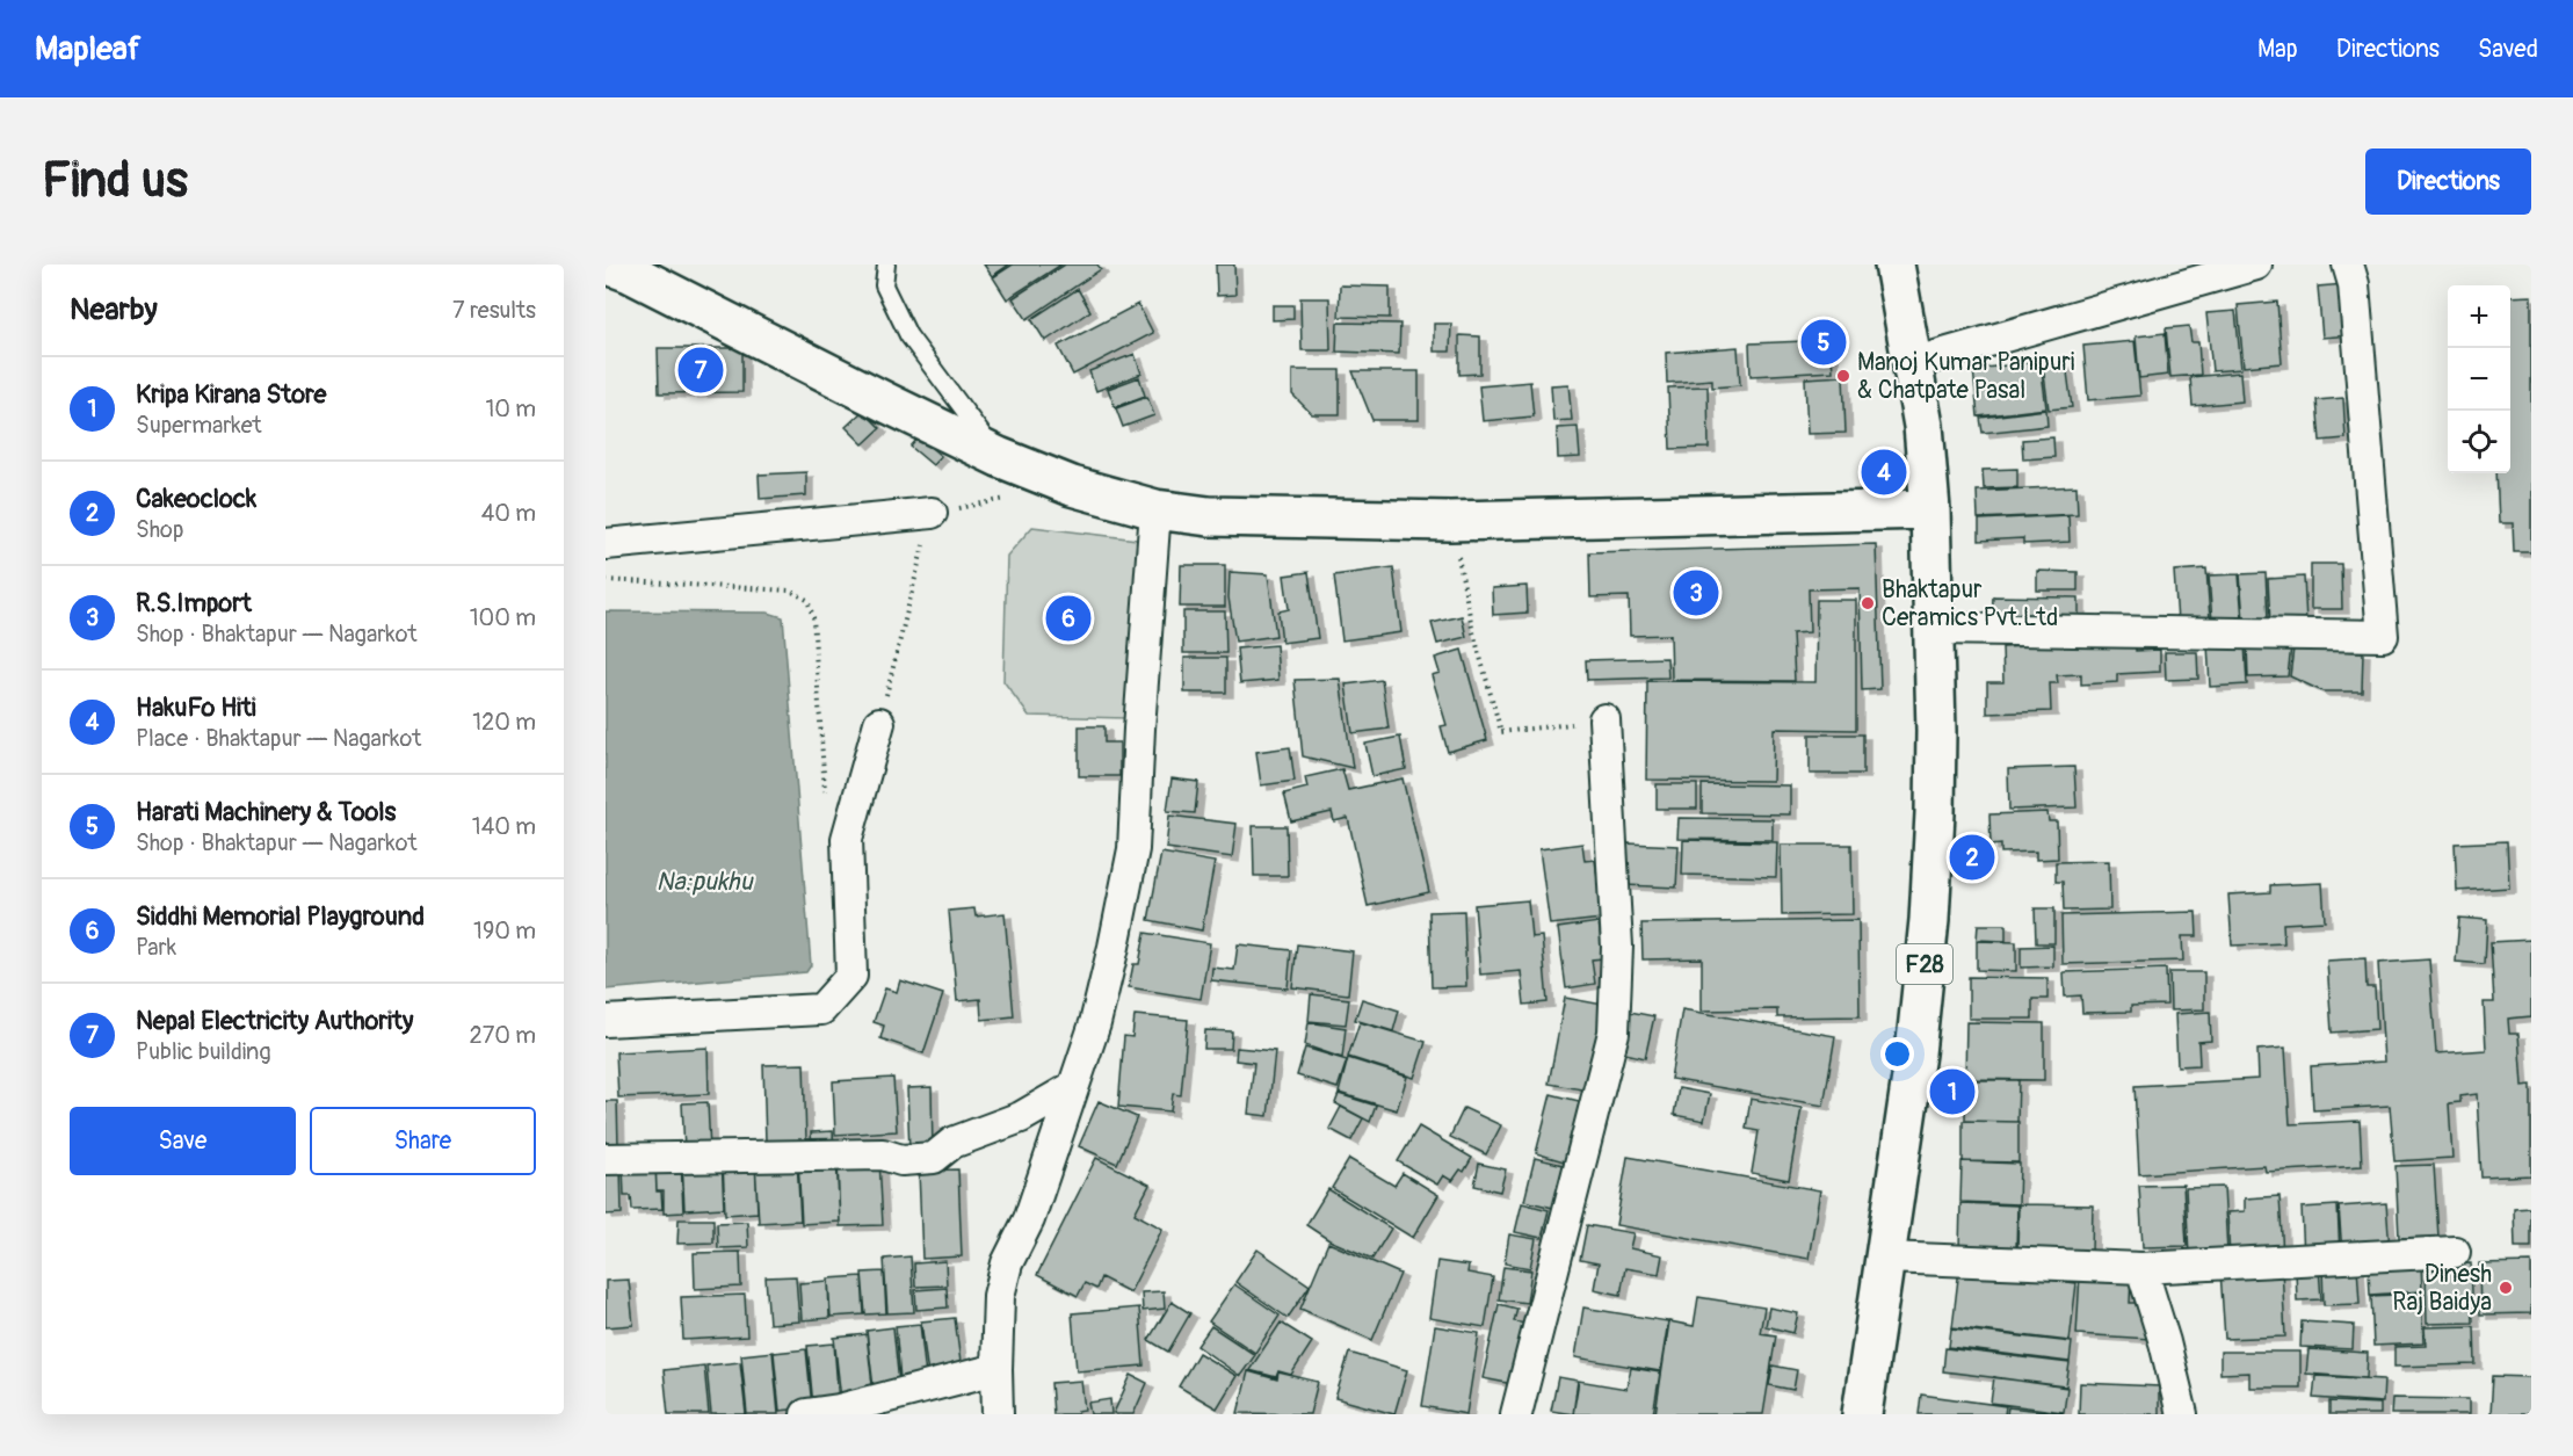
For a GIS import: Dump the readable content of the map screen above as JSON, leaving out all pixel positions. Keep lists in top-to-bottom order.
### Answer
{
  "streets": {
    "main road": ["F28"]
  },
  "water": ["Na:pukhu"],
  "places": ["Manoj Kumar Panipuri & Chatpate Pasal", "Bhaktapur Ceramics Pvt.Ltd", "Dinesh Raj Baidya"],
  "page": {
    "header": "Mapleaf",
    "nav": ["Map", "Directions", "Saved"],
    "buttons": [
      "Directions",
      ["Save", "Share"]
    ],
    "title": "Find us",
    "heading": ["Nearby", "7 results"],
    "map_buttons": ["+", "−"],
    "pins": [
      "5",
      "7",
      "4",
      "3",
      "6",
      "2",
      "1"
    ],
    "list": [
      {
        "mark": "1",
        "name": "Kripa Kirana Store",
        "note": "Supermarket",
        "value": "10 m"
      },
      {
        "mark": "2",
        "name": "Cakeoclock",
        "note": "Shop",
        "value": "40 m"
      },
      {
        "mark": "3",
        "name": "R.S.Import",
        "note": "Shop · Bhaktapur — Nagarkot",
        "value": "100 m"
      },
      {
        "mark": "4",
        "name": "HakuFo Hiti",
        "note": "Place · Bhaktapur — Nagarkot",
        "value": "120 m"
      },
      {
        "mark": "5",
        "name": "Harati Machinery & Tools",
        "note": "Shop · Bhaktapur — Nagarkot",
        "value": "140 m"
      },
      {
        "mark": "6",
        "name": "Siddhi Memorial Playground",
        "note": "Park",
        "value": "190 m"
      },
      {
        "mark": "7",
        "name": "Nepal Electricity Authority",
        "note": "Public building",
        "value": "270 m"
      }
    ]
  }
}
